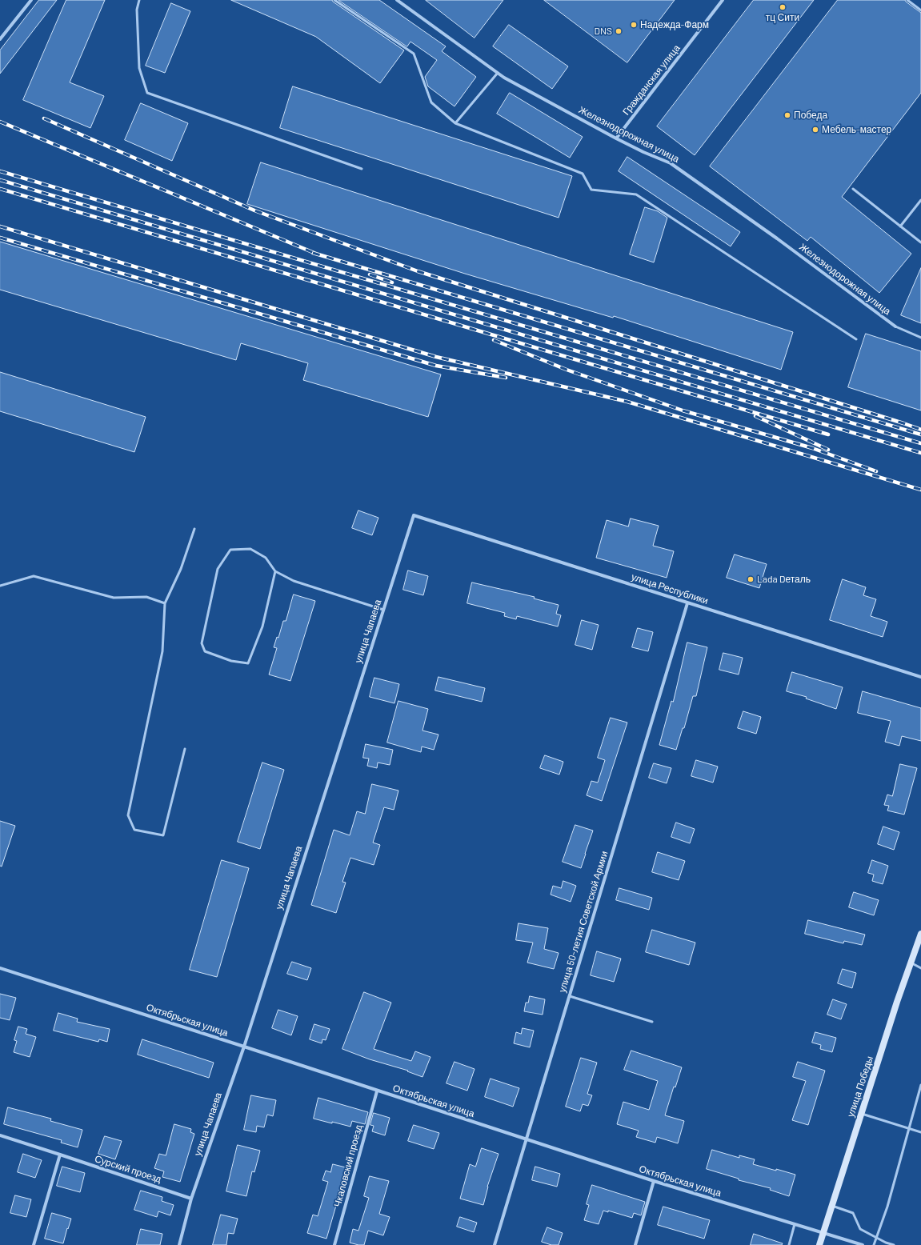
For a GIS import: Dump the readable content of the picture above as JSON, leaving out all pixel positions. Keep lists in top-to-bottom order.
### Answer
{
  "streets": {
    "street": [
      "Гражданская улица",
      "Железнодорожная улица",
      "улица Республики",
      "улица Чапаева",
      "улица 50-летия Советской Армии",
      "Октябрьская улица",
      "улица Победы",
      "Чкаловский проезд",
      "Сурский проезд"
    ]
  },
  "crossings": [
    ["Гражданская улица", "Железнодорожная улица"],
    ["улица Республики", "улица Чапаева"],
    ["улица Республики", "улица 50-летия Советской Армии"],
    ["улица Чапаева", "Октябрьская улица"],
    ["улица Чапаева", "Сурский проезд"],
    ["улица 50-летия Советской Армии", "Октябрьская улица"],
    ["Октябрьская улица", "улица Победы"],
    ["Октябрьская улица", "Чкаловский проезд"]
  ],
  "places": [
    "тц Сити",
    "Надежда-Фарм",
    "DNS",
    "Победа",
    "Мебель-мастер",
    "Lada Dеталь"
  ]
}
